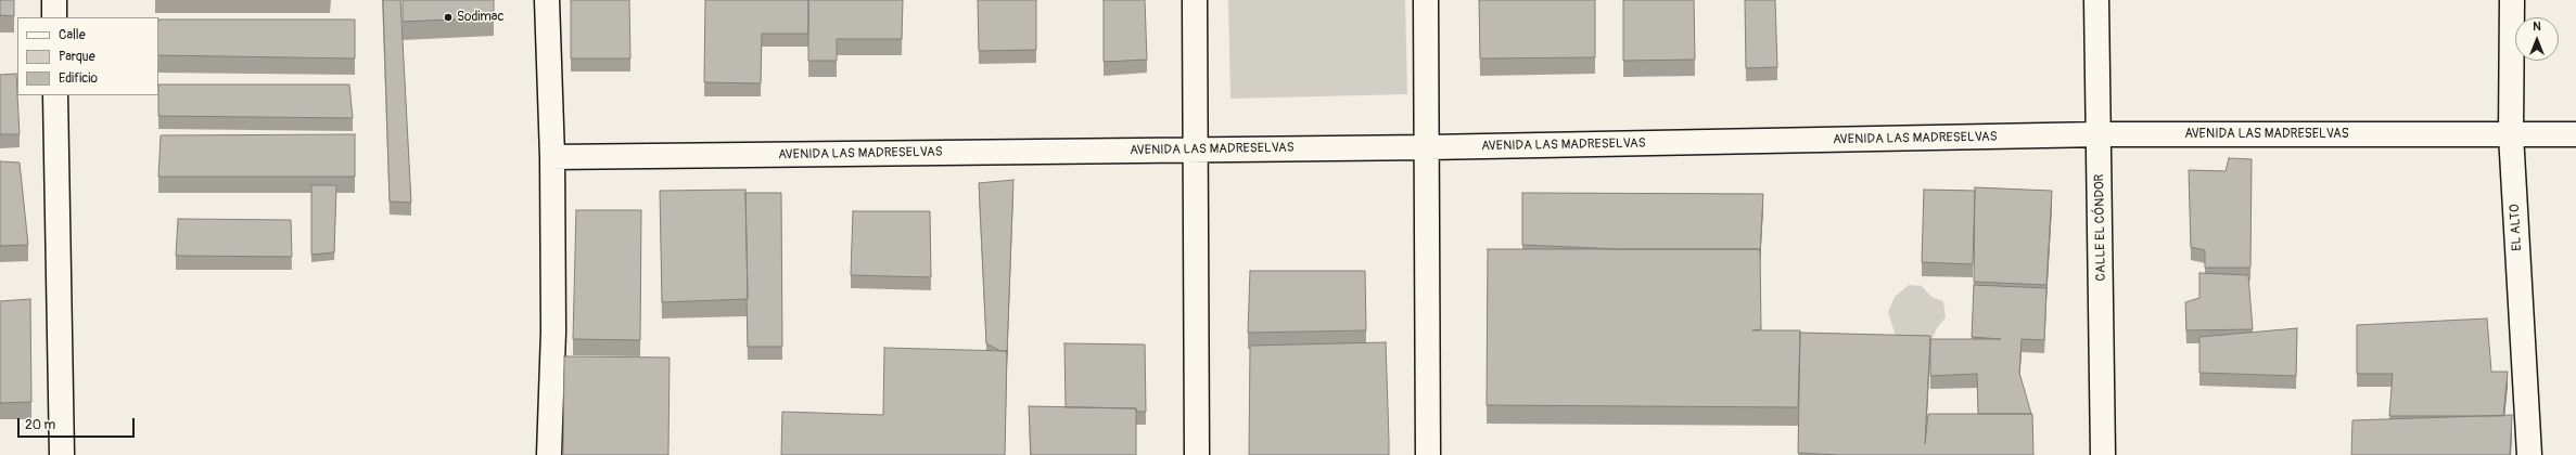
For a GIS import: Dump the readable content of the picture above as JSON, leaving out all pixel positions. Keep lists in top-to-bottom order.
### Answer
{
  "streets": {
    "street": ["AVENIDA LAS MADRESELVAS", "CALLE EL CÓNDOR", "EL ALTO"]
  },
  "crossings": [
    ["AVENIDA LAS MADRESELVAS", "CALLE EL CÓNDOR"],
    ["AVENIDA LAS MADRESELVAS", "EL ALTO"]
  ],
  "places": ["Sodimac"],
  "legend": ["Calle", "Parque", "Edificio"],
  "scale_bar": "20 m",
  "north": "top"
}
